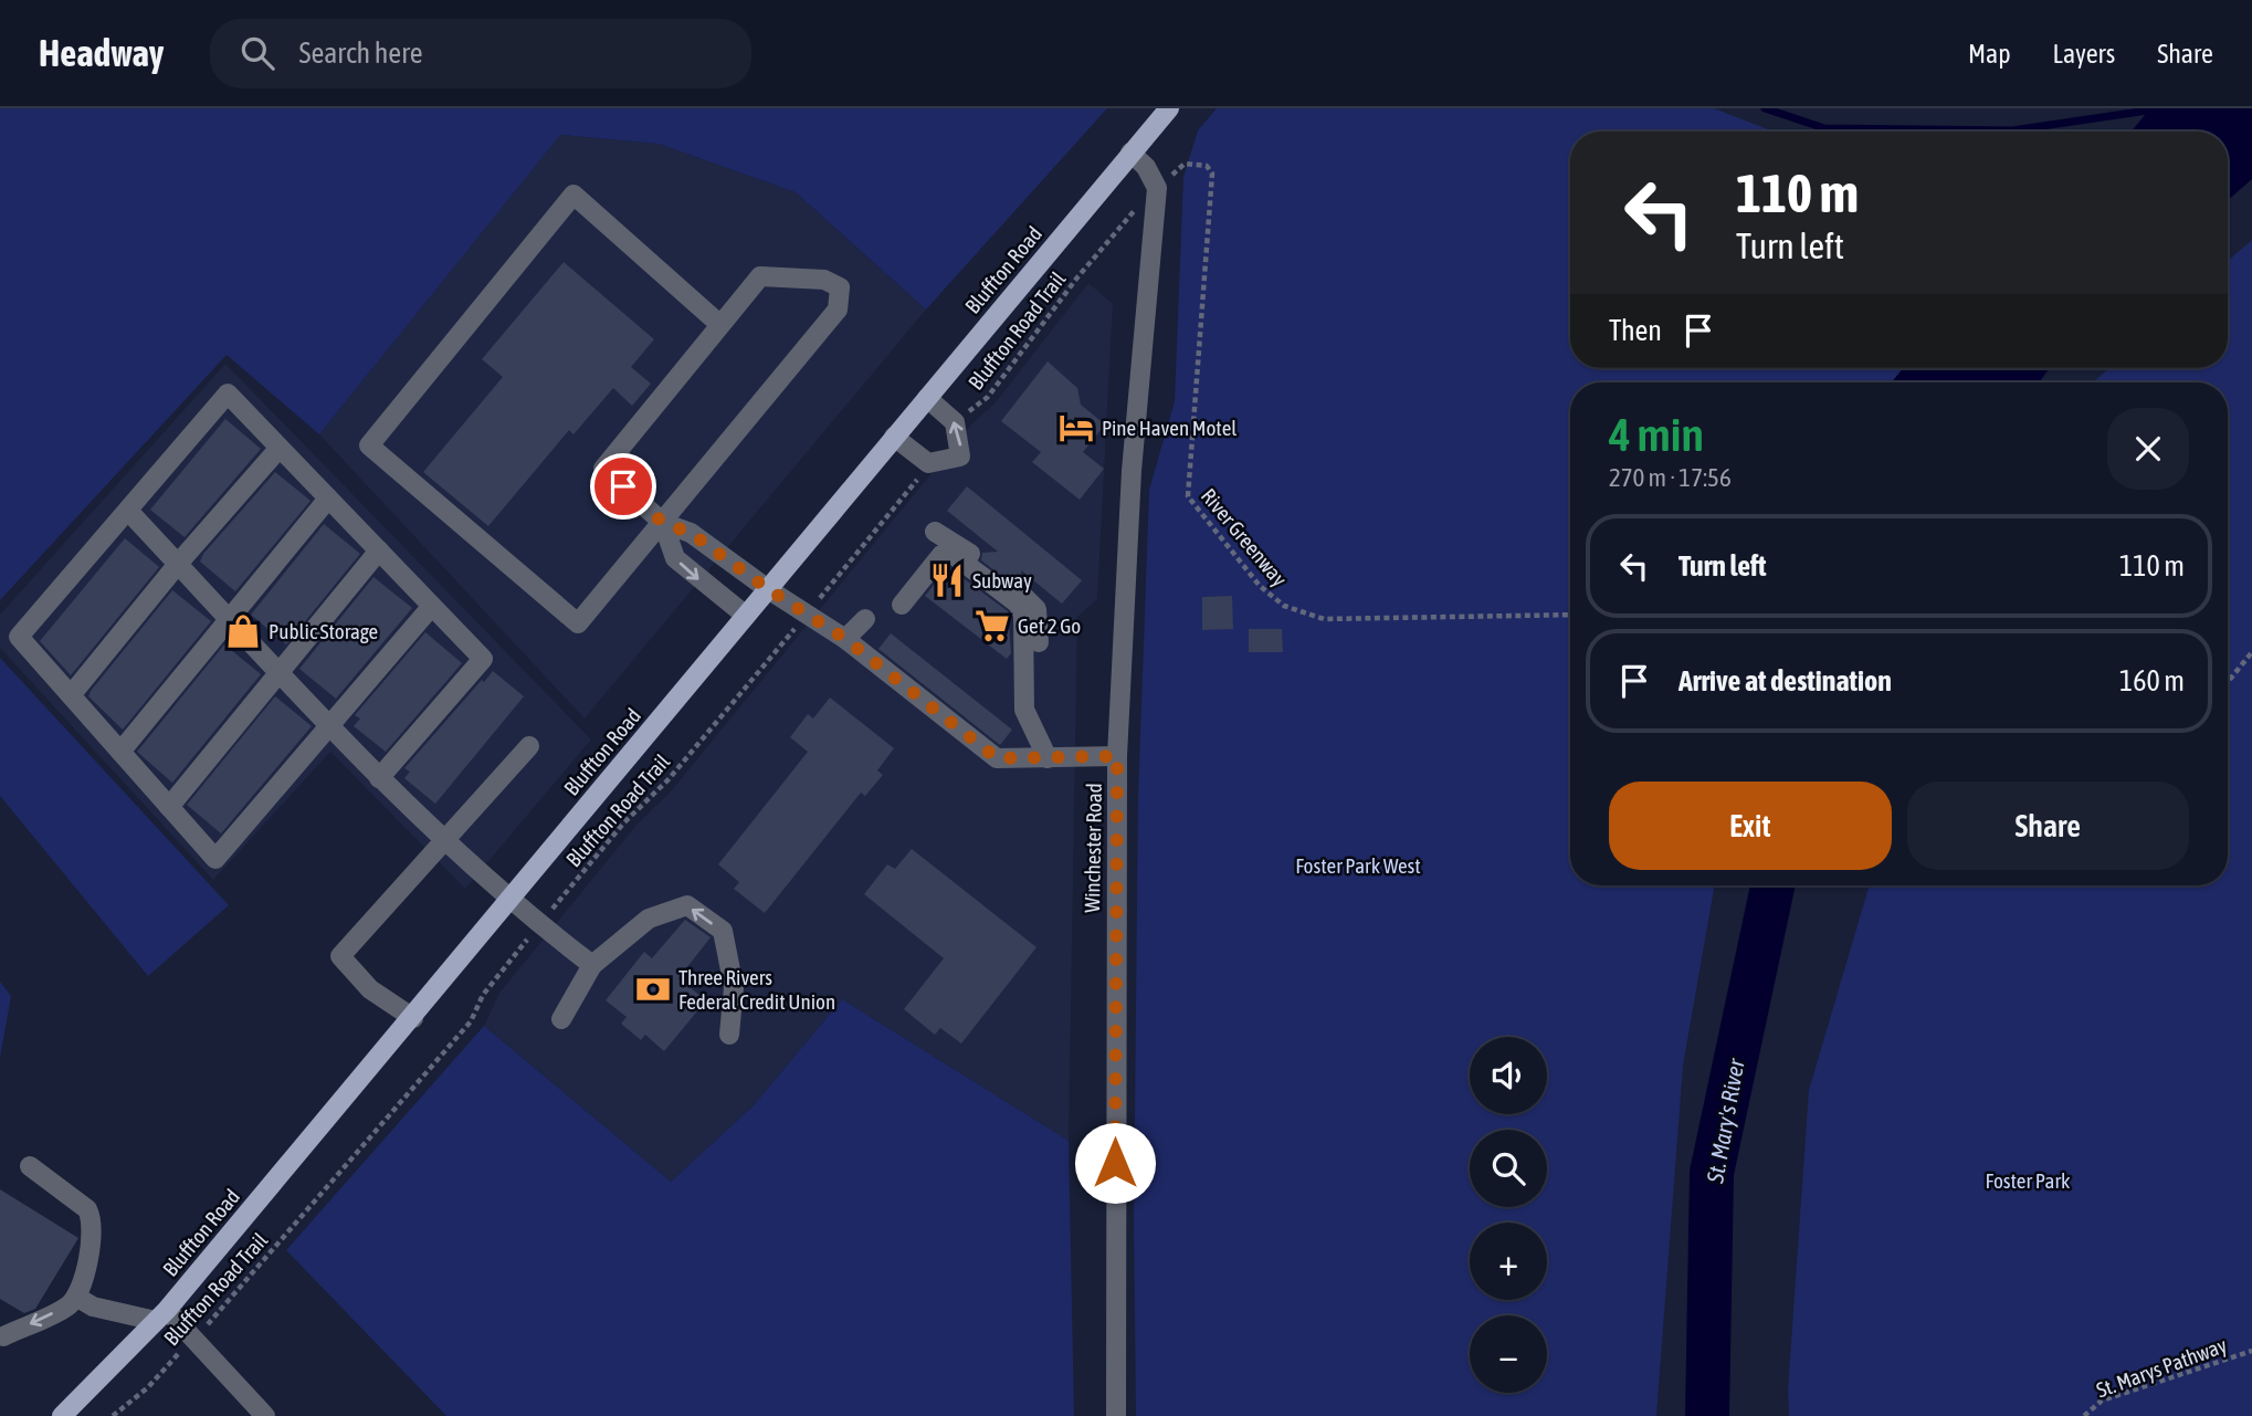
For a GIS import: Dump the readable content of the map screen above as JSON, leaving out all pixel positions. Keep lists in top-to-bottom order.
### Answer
{
  "streets": {
    "main road": ["Bluffton Road"],
    "street": ["Winchester Road"],
    "path": ["Bluffton Road Trail", "River Greenway", "St. Marys Pathway"]
  },
  "crossings": [
    ["Bluffton Road", "Winchester Road"]
  ],
  "water": ["St. Mary's River"],
  "parks": ["Foster Park West", "Foster Park"],
  "places": {
    "hotel": ["Pine Haven Motel"],
    "restaurant": ["Subway"],
    "supermarket": ["Get 2 Go"],
    "shop": ["Public Storage"],
    "bank": ["Three Rivers Federal Credit Union"]
  },
  "page": {
    "header": "Headway",
    "search": "Search here",
    "nav": ["Map", "Layers", "Share"],
    "turn": ["110 m", "Turn left"],
    "then": "Then",
    "heading": ["4 min", "270 m · 17:56"],
    "list": [
      {
        "name": "Turn left",
        "value": "110 m"
      },
      {
        "name": "Arrive at destination",
        "value": "160 m"
      }
    ],
    "buttons": ["Exit", "Share"],
    "map_buttons": ["+", "−"]
  }
}
